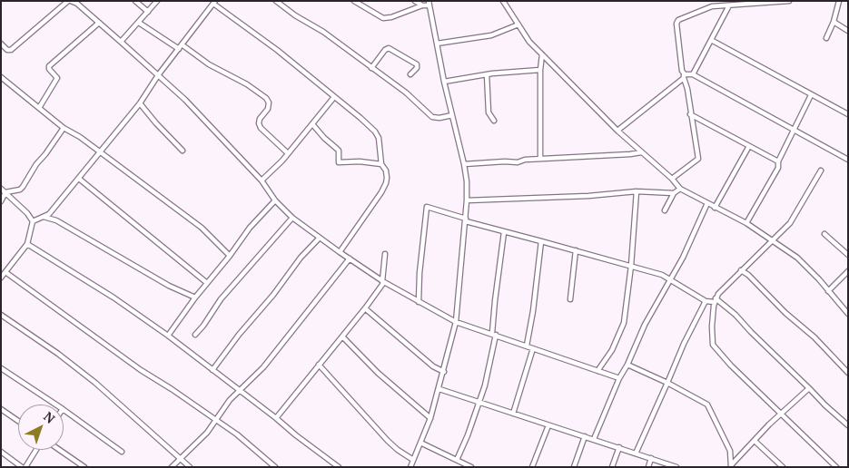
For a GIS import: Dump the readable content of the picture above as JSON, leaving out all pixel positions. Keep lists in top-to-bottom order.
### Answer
{
  "north": "top right"
}
